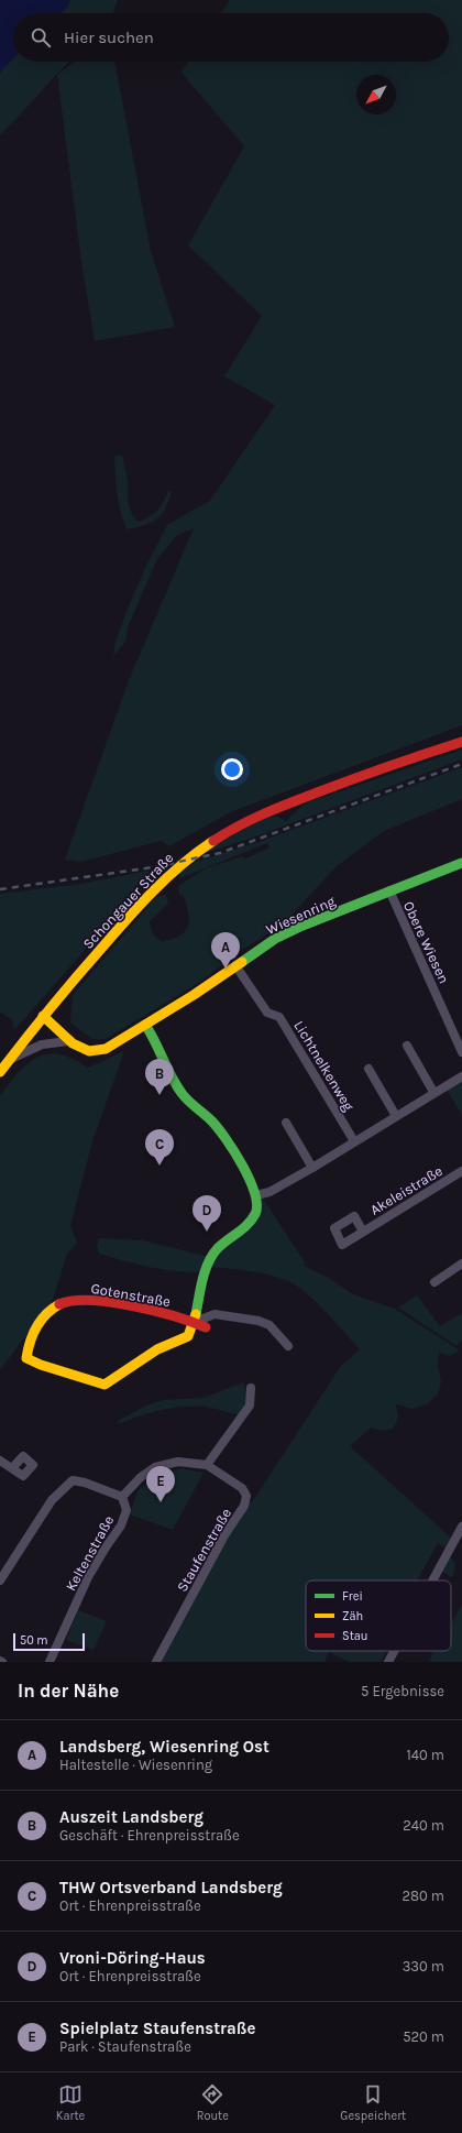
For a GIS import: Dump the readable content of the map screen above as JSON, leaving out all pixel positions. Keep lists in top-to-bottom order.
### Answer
{
  "streets": {
    "street": [
      "Schongauer Straße",
      "Wiesenring",
      "Obere Wiesen",
      "Lichtnelkenweg",
      "Akeleistraße",
      "Gotenstraße",
      "Staufenstraße",
      "Keltenstraße"
    ]
  },
  "crossings": [
    ["Schongauer Straße", "Wiesenring"],
    ["Wiesenring", "Obere Wiesen"],
    ["Wiesenring", "Lichtnelkenweg"],
    ["Staufenstraße", "Keltenstraße"]
  ],
  "legend": ["Frei", "Zäh", "Stau"],
  "scale_bar": "50 m",
  "north": "bottom left",
  "page": {
    "search": "Hier suchen",
    "pins": [
      "A",
      "B",
      "C",
      "D",
      "E"
    ],
    "scale": "50 m",
    "heading": ["In der Nähe", "5 Ergebnisse"],
    "list": [
      {
        "mark": "A",
        "name": "Landsberg, Wiesenring Ost",
        "note": "Haltestelle · Wiesenring",
        "value": "140 m"
      },
      {
        "mark": "B",
        "name": "Auszeit Landsberg",
        "note": "Geschäft · Ehrenpreisstraße",
        "value": "240 m"
      },
      {
        "mark": "C",
        "name": "THW Ortsverband Landsberg",
        "note": "Ort · Ehrenpreisstraße",
        "value": "280 m"
      },
      {
        "mark": "D",
        "name": "Vroni-Döring-Haus",
        "note": "Ort · Ehrenpreisstraße",
        "value": "330 m"
      },
      {
        "mark": "E",
        "name": "Spielplatz Staufenstraße",
        "note": "Park · Staufenstraße",
        "value": "520 m"
      }
    ],
    "nav": ["Karte", "Route", "Gespeichert"]
  }
}
